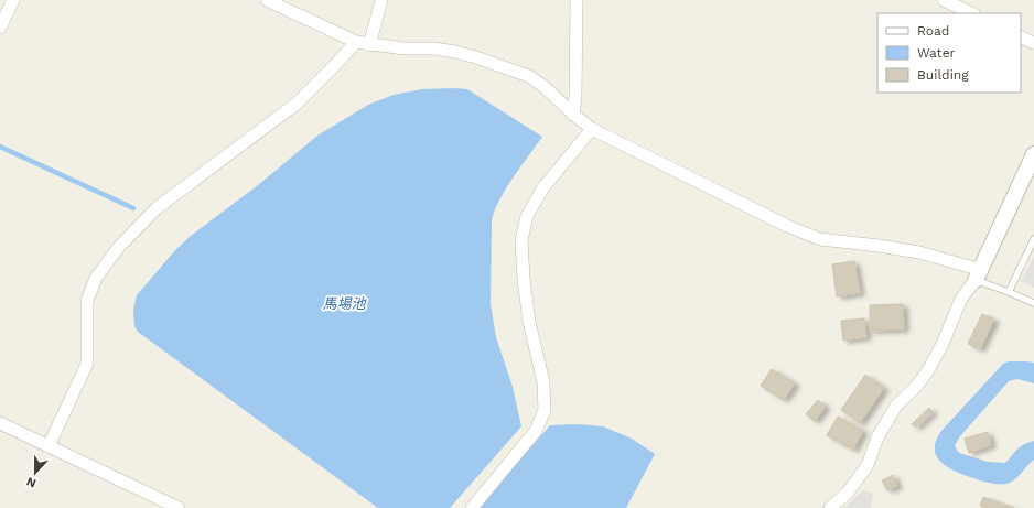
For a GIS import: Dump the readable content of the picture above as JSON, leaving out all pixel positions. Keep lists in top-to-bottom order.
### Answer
{
  "water": ["馬場池"],
  "legend": ["Road", "Water", "Building"],
  "north": "bottom"
}
